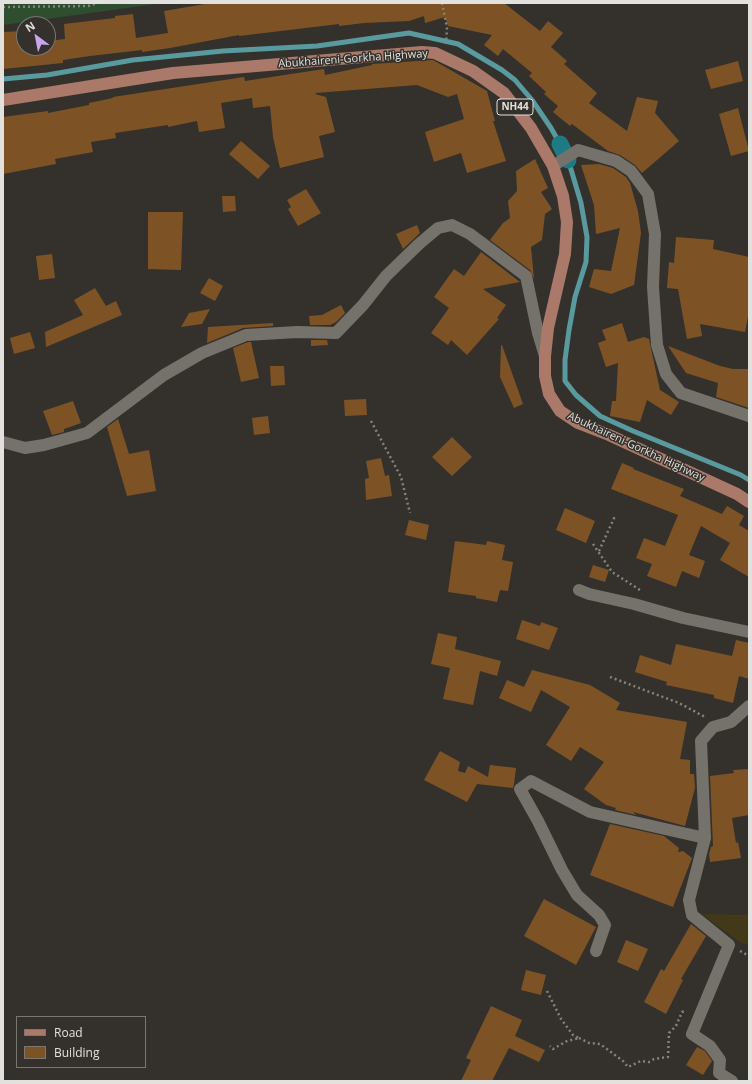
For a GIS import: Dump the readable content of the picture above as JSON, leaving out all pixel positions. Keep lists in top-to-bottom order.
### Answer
{
  "streets": {
    "main road": ["Abukhaireni-Gorkha Highway", "NH44"]
  },
  "legend": ["Road", "Building"],
  "north": "top left"
}
